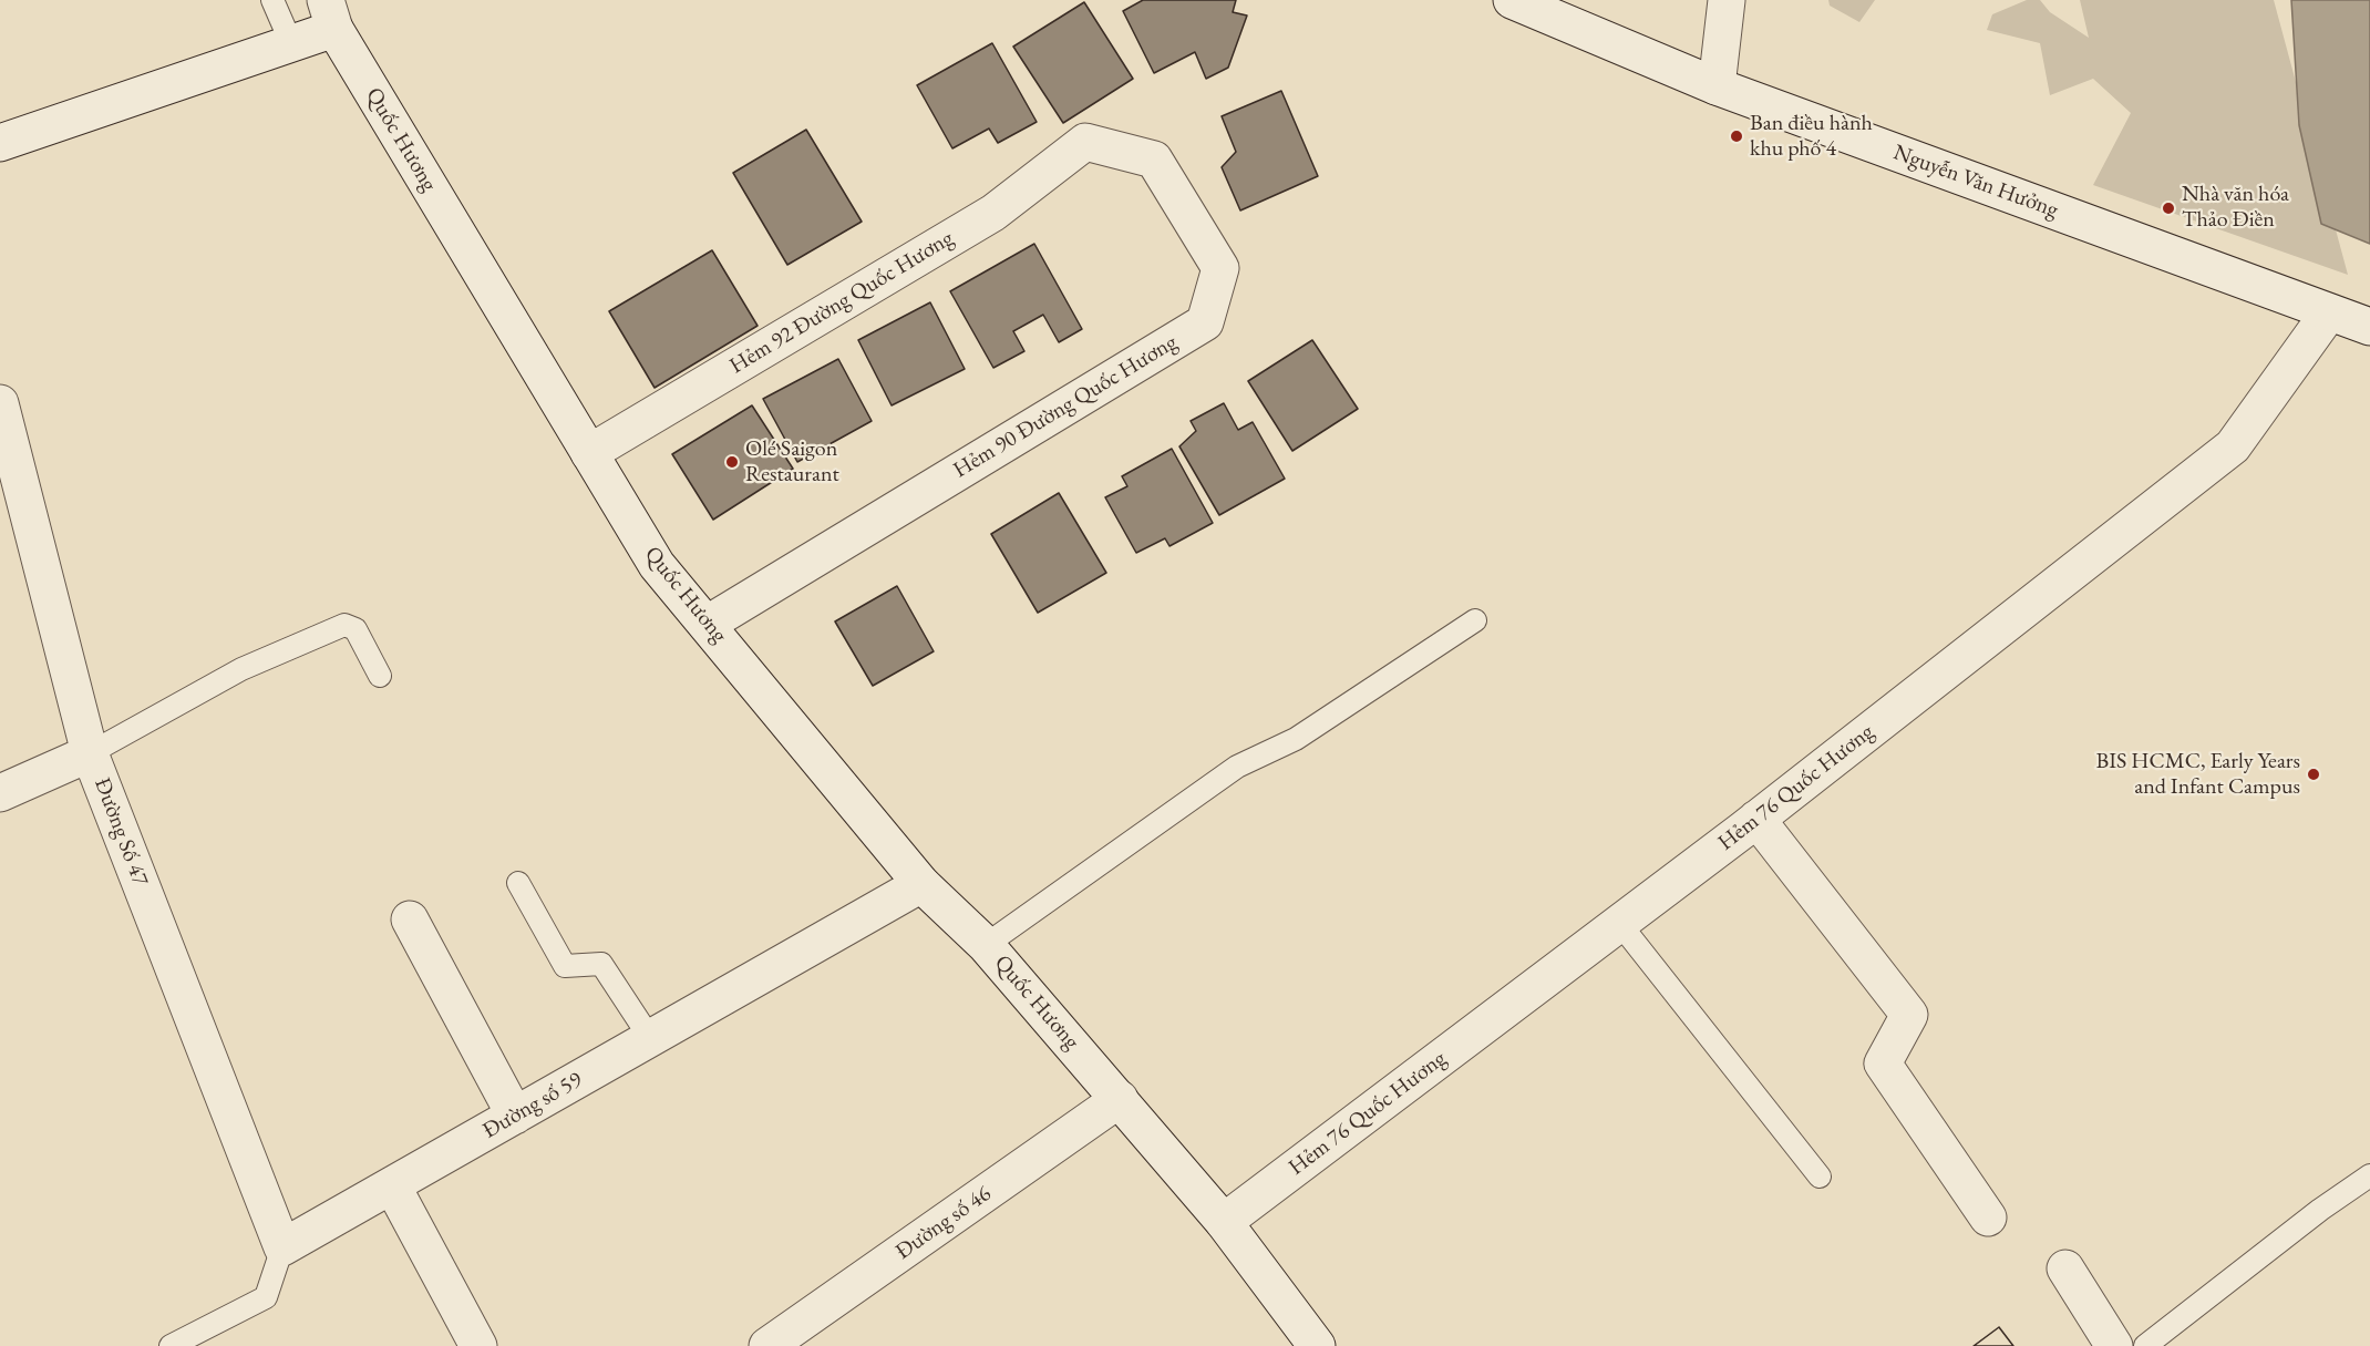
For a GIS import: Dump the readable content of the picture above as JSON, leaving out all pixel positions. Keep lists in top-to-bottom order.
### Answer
{
  "streets": {
    "street": [
      "Quốc Hương",
      "Nguyễn Văn Hưởng",
      "Hẻm 92 Đường Quốc Hương",
      "Hẻm 90 Đường Quốc Hương",
      "Hẻm 76 Quốc Hương",
      "Đường Số 47",
      "Đường số 59",
      "Đường số 46"
    ]
  },
  "crossings": [
    ["Quốc Hương", "Hẻm 92 Đường Quốc Hương"],
    ["Quốc Hương", "Hẻm 90 Đường Quốc Hương"],
    ["Quốc Hương", "Hẻm 76 Quốc Hương"],
    ["Quốc Hương", "Đường số 59"],
    ["Quốc Hương", "Đường số 46"],
    ["Nguyễn Văn Hưởng", "Hẻm 76 Quốc Hương"],
    ["Hẻm 92 Đường Quốc Hương", "Hẻm 90 Đường Quốc Hương"],
    ["Đường Số 47", "Đường số 59"]
  ],
  "places": [
    "Ban điều hành khu phố 4",
    "Nhà văn hóa Thảo Điền",
    "Olé Saigon Restaurant",
    "BIS HCMC, Early Years and Infant Campus"
  ]
}
